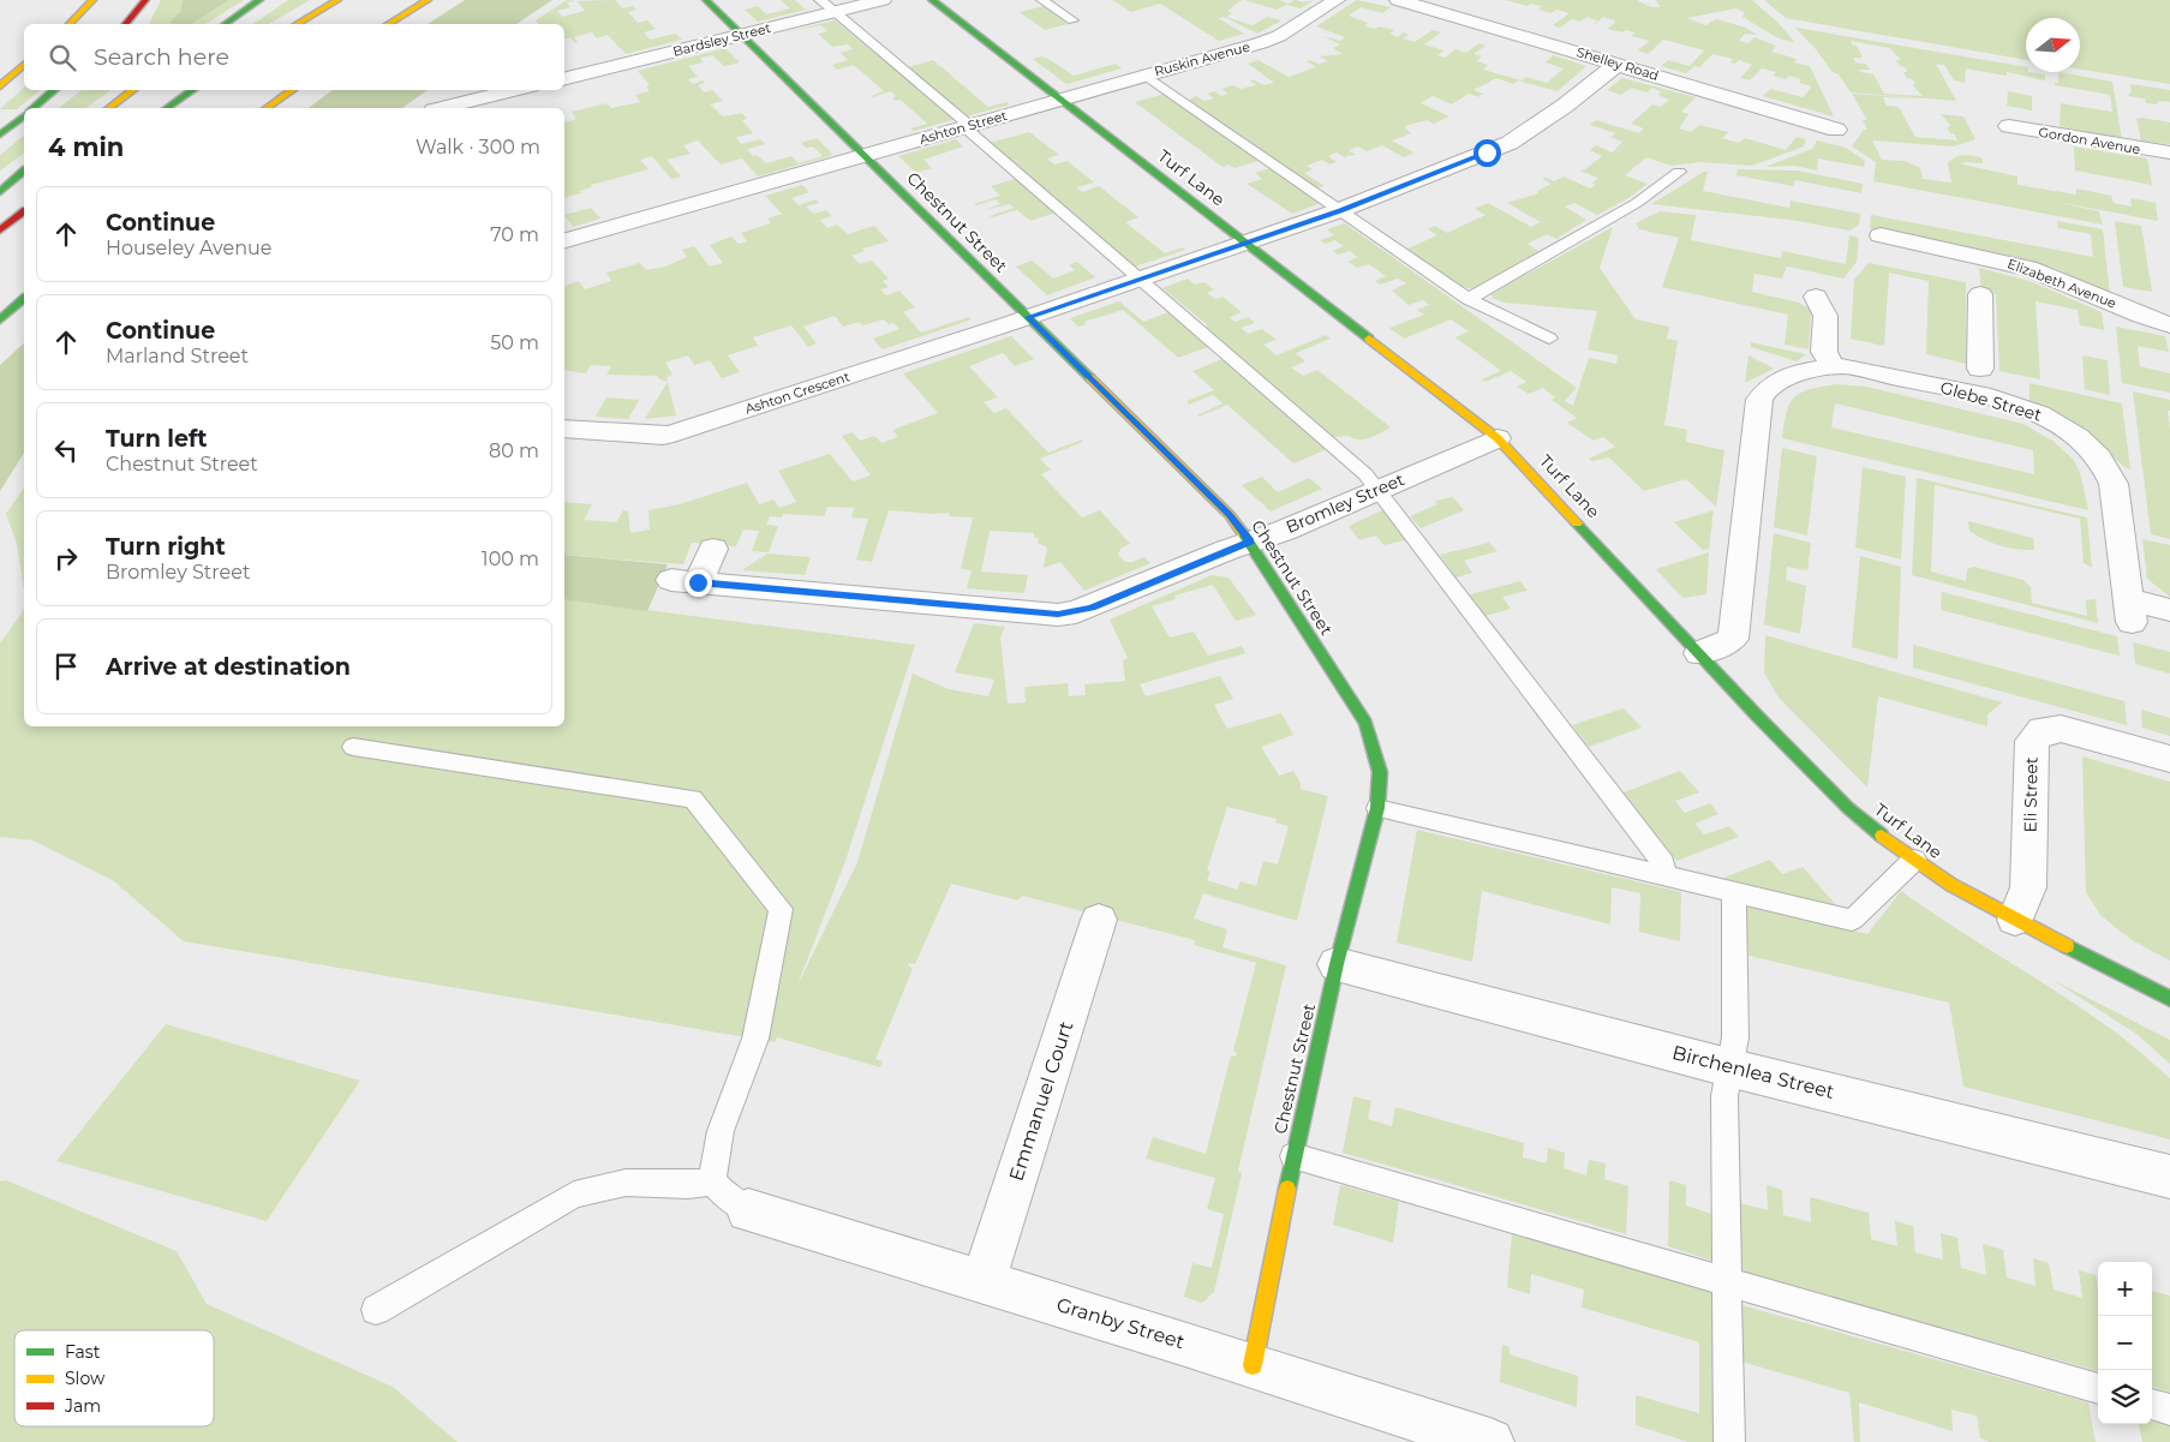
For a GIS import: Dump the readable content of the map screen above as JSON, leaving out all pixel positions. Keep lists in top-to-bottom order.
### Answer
{
  "streets": {
    "main road": ["Turf Lane", "Chestnut Street"],
    "street": [
      "Bardsley Street",
      "Ruskin Avenue",
      "Shelley Road",
      "Ashton Street",
      "Gordon Avenue",
      "Elizabeth Avenue",
      "Ashton Crescent",
      "Glebe Street",
      "Bromley Street",
      "Eli Street",
      "Birchenlea Street",
      "Emmanuel Court",
      "Granby Street"
    ]
  },
  "crossings": [
    ["Bardsley Street", "Chestnut Street"],
    ["Ruskin Avenue", "Ashton Street"],
    ["Ruskin Avenue", "Turf Lane"],
    ["Shelley Road", "Ashton Crescent"],
    ["Ashton Street", "Turf Lane"],
    ["Ashton Street", "Chestnut Street"],
    ["Turf Lane", "Ashton Crescent"],
    ["Turf Lane", "Glebe Street"],
    ["Turf Lane", "Bromley Street"],
    ["Turf Lane", "Eli Street"],
    ["Chestnut Street", "Ashton Crescent"],
    ["Chestnut Street", "Bromley Street"],
    ["Chestnut Street", "Birchenlea Street"],
    ["Chestnut Street", "Granby Street"],
    ["Emmanuel Court", "Granby Street"]
  ],
  "legend": ["Fast", "Slow", "Jam"],
  "north": "right",
  "page": {
    "search": "Search here",
    "heading": ["4 min", "Walk · 300 m"],
    "list": [
      ["Continue", "Houseley Avenue", "70 m"],
      ["Continue", "Marland Street", "50 m"],
      ["Turn left", "Chestnut Street", "80 m"],
      ["Turn right", "Bromley Street", "100 m"],
      "Arrive at destination"
    ],
    "map_buttons": ["+", "−"]
  }
}
